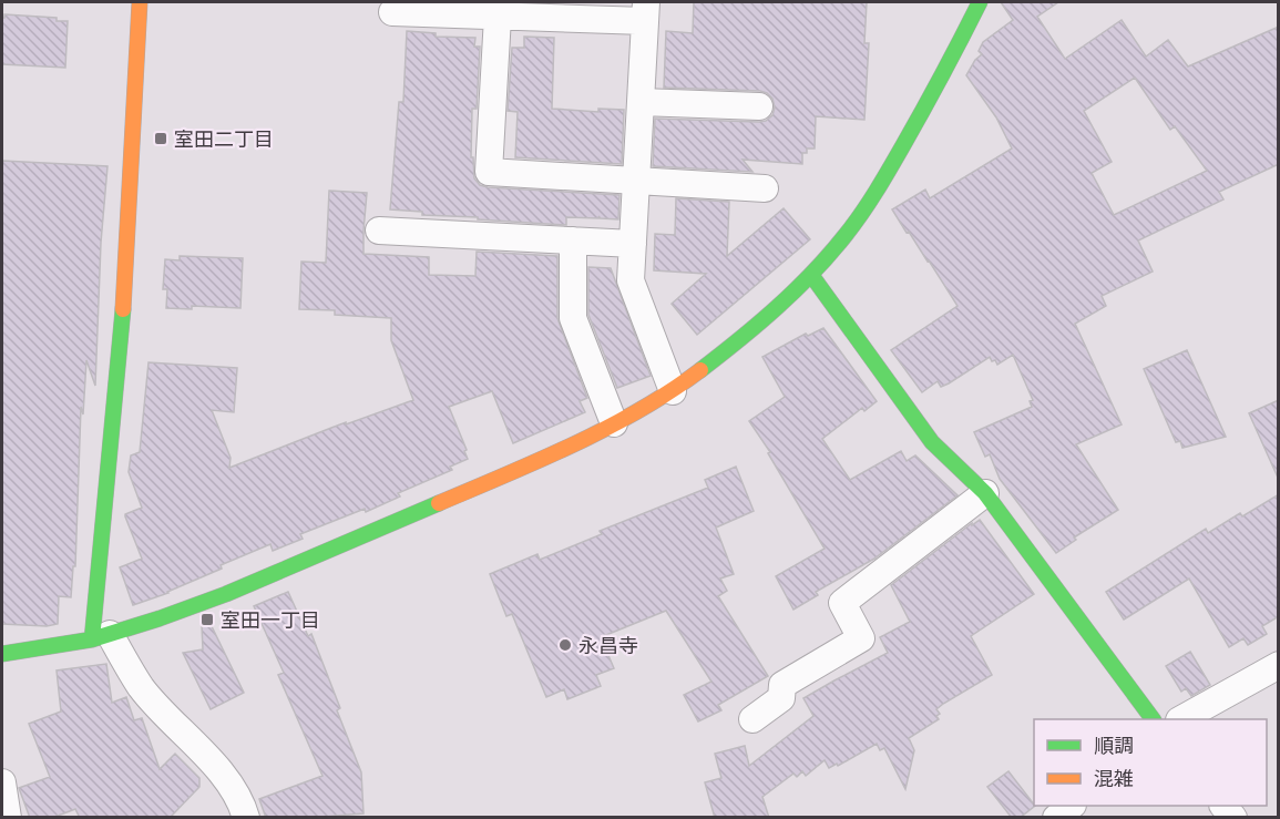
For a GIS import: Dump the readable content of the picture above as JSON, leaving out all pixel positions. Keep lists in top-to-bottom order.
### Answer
{
  "places": {
    "transit": ["室田二丁目", "室田一丁目"],
    "other": ["永昌寺"]
  },
  "legend": ["順調", "混雑"]
}
